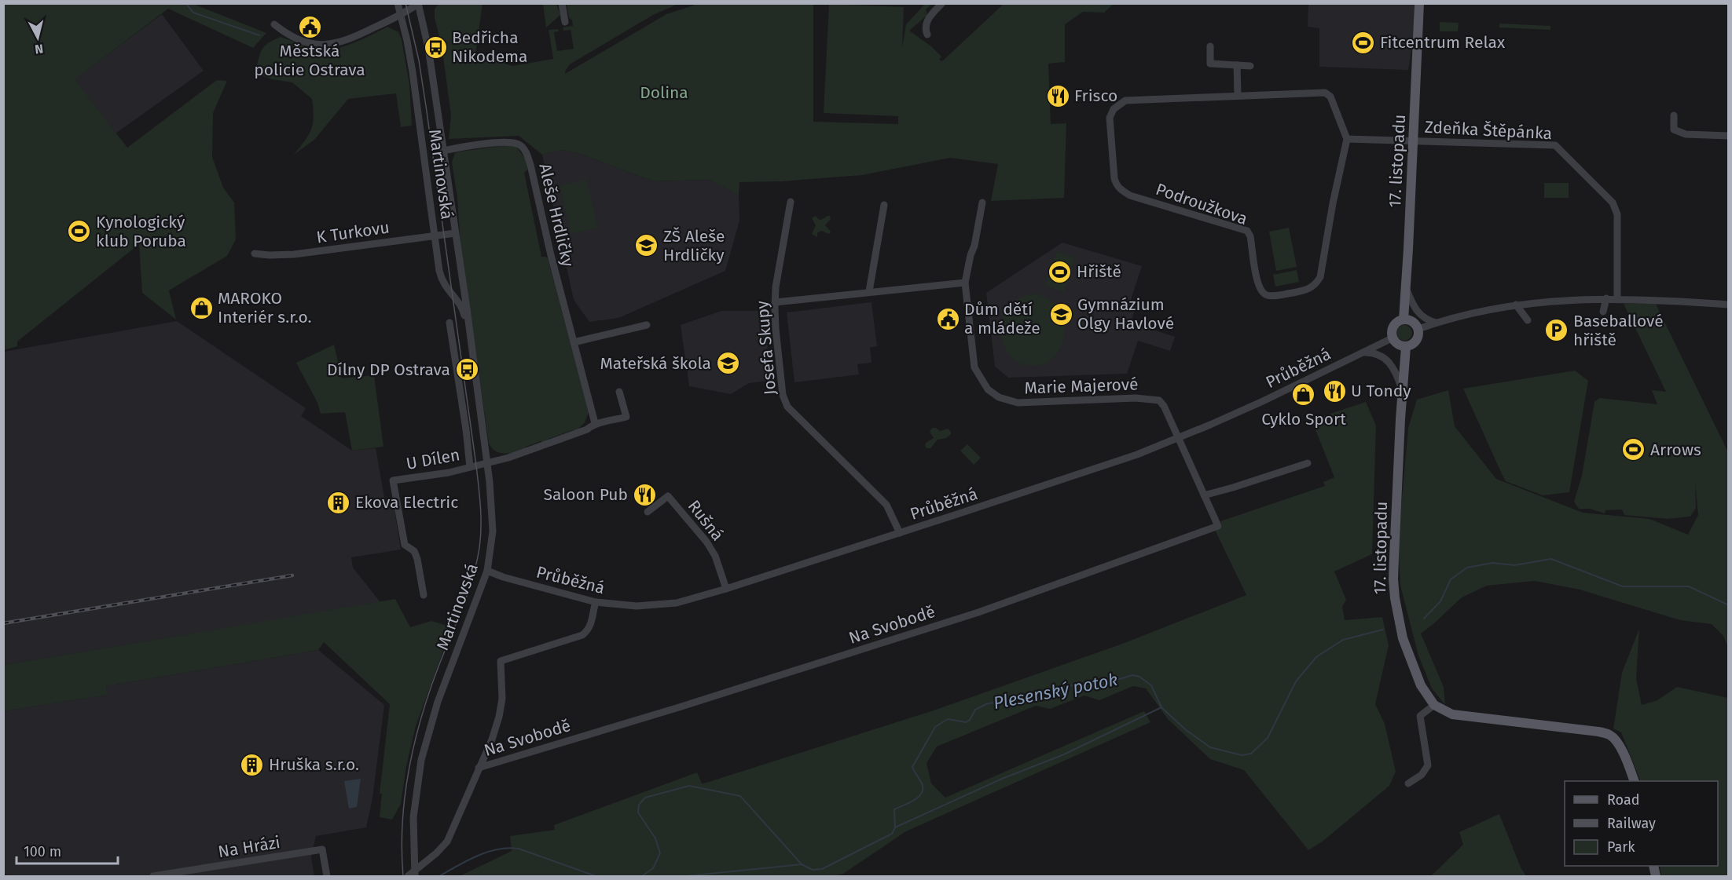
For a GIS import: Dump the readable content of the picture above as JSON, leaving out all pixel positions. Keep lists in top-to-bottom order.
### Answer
{
  "streets": {
    "main road": ["17. listopadu"],
    "street": [
      "Zdeňka Štěpánka",
      "Martinovská",
      "Podroužkova",
      "Aleše Hrdličky",
      "K Turkovu",
      "Josefa Skupy",
      "Průběžná",
      "Marie Majerové",
      "U Dílen",
      "Rušná",
      "Na Svobodě",
      "Na Hrázi"
    ]
  },
  "crossings": [
    ["Zdeňka Štěpánka", "17. listopadu"],
    ["17. listopadu", "Průběžná"],
    ["Martinovská", "Aleše Hrdličky"],
    ["Martinovská", "K Turkovu"],
    ["Martinovská", "Průběžná"],
    ["Martinovská", "U Dílen"],
    ["Martinovská", "Na Svobodě"],
    ["Josefa Skupy", "Průběžná"],
    ["Průběžná", "Marie Majerové"],
    ["Průběžná", "Rušná"],
    ["Průběžná", "Na Svobodě"],
    ["Marie Majerové", "Na Svobodě"]
  ],
  "water": ["Plesenský potok"],
  "parks": ["Dolina"],
  "places": {
    "public building": ["Městská policie Ostrava", "Dům dětí a mládeže"],
    "sports": [
      "Fitcentrum Relax",
      "Kynologický klub Poruba",
      "Hřiště",
      "Arrows"
    ],
    "bus stop": ["Bedřicha Nikodema", "Dílny DP Ostrava"],
    "restaurant": ["Frisco", "U Tondy", "Saloon Pub"],
    "school or university": ["ZŠ Aleše Hrdličky", "Gymnázium Olgy Havlové", "Mateřská škola"],
    "shop": ["MAROKO Interiér s.r.o.", "Cyklo Sport"],
    "parking": ["Baseballové hřiště"],
    "building": ["Ekova Electric", "Hruška s.r.o."]
  },
  "legend": ["Road", "Railway", "Park"],
  "scale_bar": "100 m",
  "north": "bottom"
}
